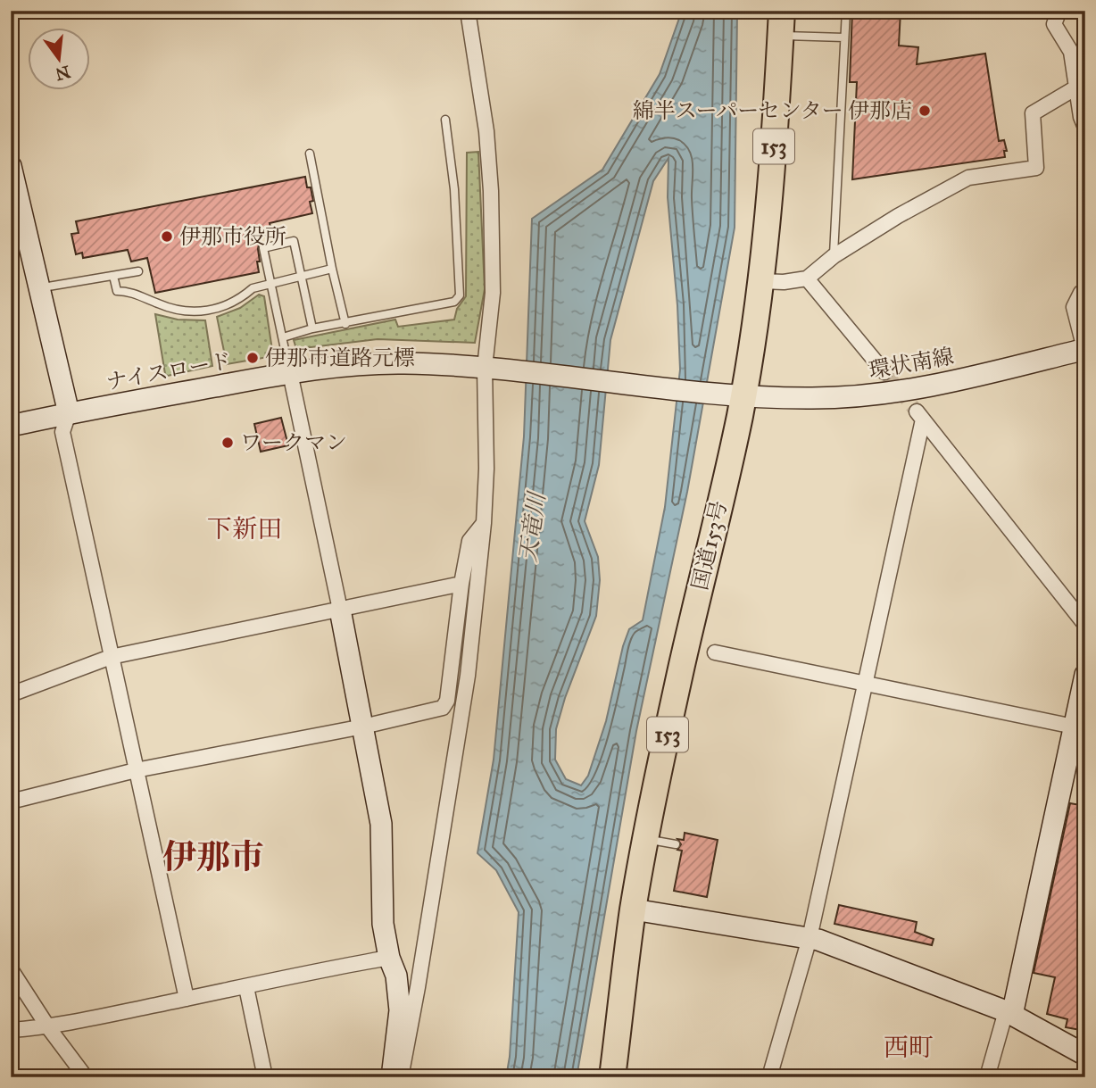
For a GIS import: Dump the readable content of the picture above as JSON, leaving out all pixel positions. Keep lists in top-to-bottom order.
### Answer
{
  "streets": {
    "highway": ["153", "国道153号"],
    "street": ["環状南線", "ナイスロード"]
  },
  "crossings": [
    ["環状南線", "ナイスロード"],
    ["環状南線", "国道153号"],
    ["ナイスロード", "国道153号"]
  ],
  "districts": ["下新田", "伊那市", "西町"],
  "water": ["天竜川"],
  "places": [
    "綿半スーパーセンター 伊那店",
    "伊那市役所",
    "伊那市道路元標",
    "ワークマン"
  ],
  "north": "bottom"
}
